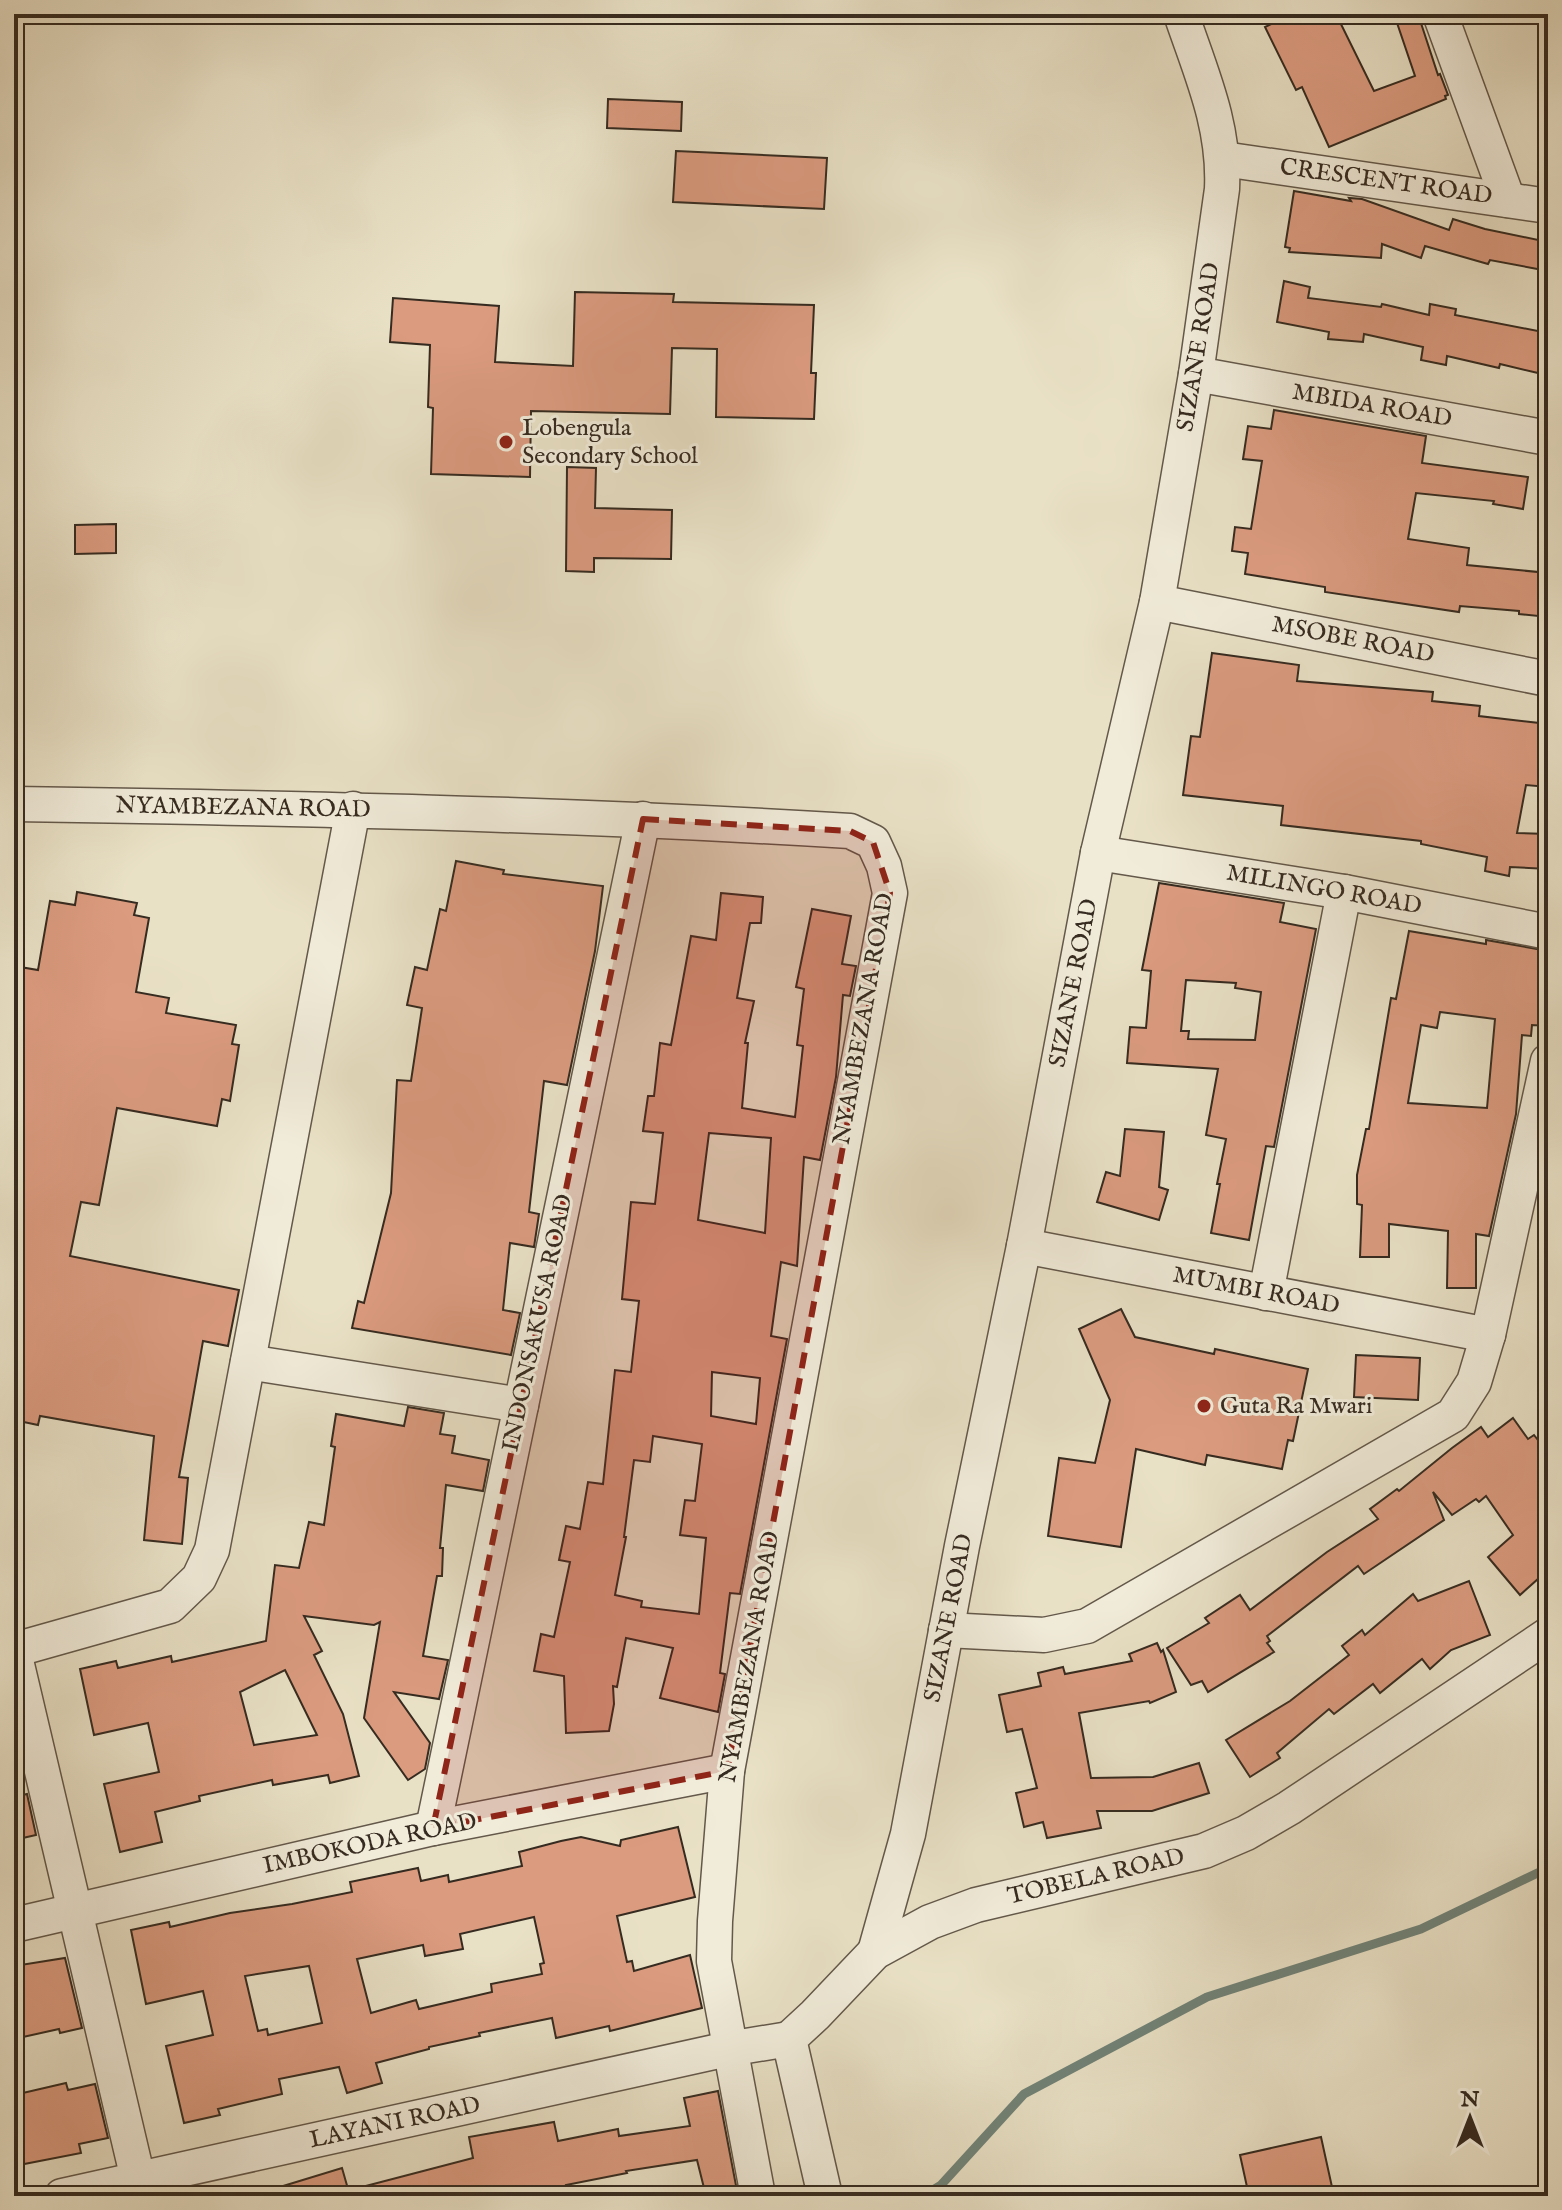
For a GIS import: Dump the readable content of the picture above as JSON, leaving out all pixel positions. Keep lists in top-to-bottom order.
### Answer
{
  "streets": {
    "street": [
      "CRESCENT ROAD",
      "SIZANE ROAD",
      "MBIDA ROAD",
      "MSOBE ROAD",
      "NYAMBEZANA ROAD",
      "MILINGO ROAD",
      "MUMBI ROAD",
      "INDONSAKUSA ROAD",
      "IMBOKODA ROAD",
      "TOBELA ROAD",
      "LAYANI ROAD"
    ]
  },
  "crossings": [
    ["CRESCENT ROAD", "SIZANE ROAD"],
    ["SIZANE ROAD", "MBIDA ROAD"],
    ["SIZANE ROAD", "MSOBE ROAD"],
    ["SIZANE ROAD", "MILINGO ROAD"],
    ["SIZANE ROAD", "MUMBI ROAD"],
    ["SIZANE ROAD", "TOBELA ROAD"],
    ["NYAMBEZANA ROAD", "INDONSAKUSA ROAD"],
    ["NYAMBEZANA ROAD", "IMBOKODA ROAD"],
    ["NYAMBEZANA ROAD", "LAYANI ROAD"],
    ["INDONSAKUSA ROAD", "IMBOKODA ROAD"],
    ["TOBELA ROAD", "LAYANI ROAD"]
  ],
  "places": ["Lobengula Secondary School", "Guta Ra Mwari"],
  "north": "top"
}
